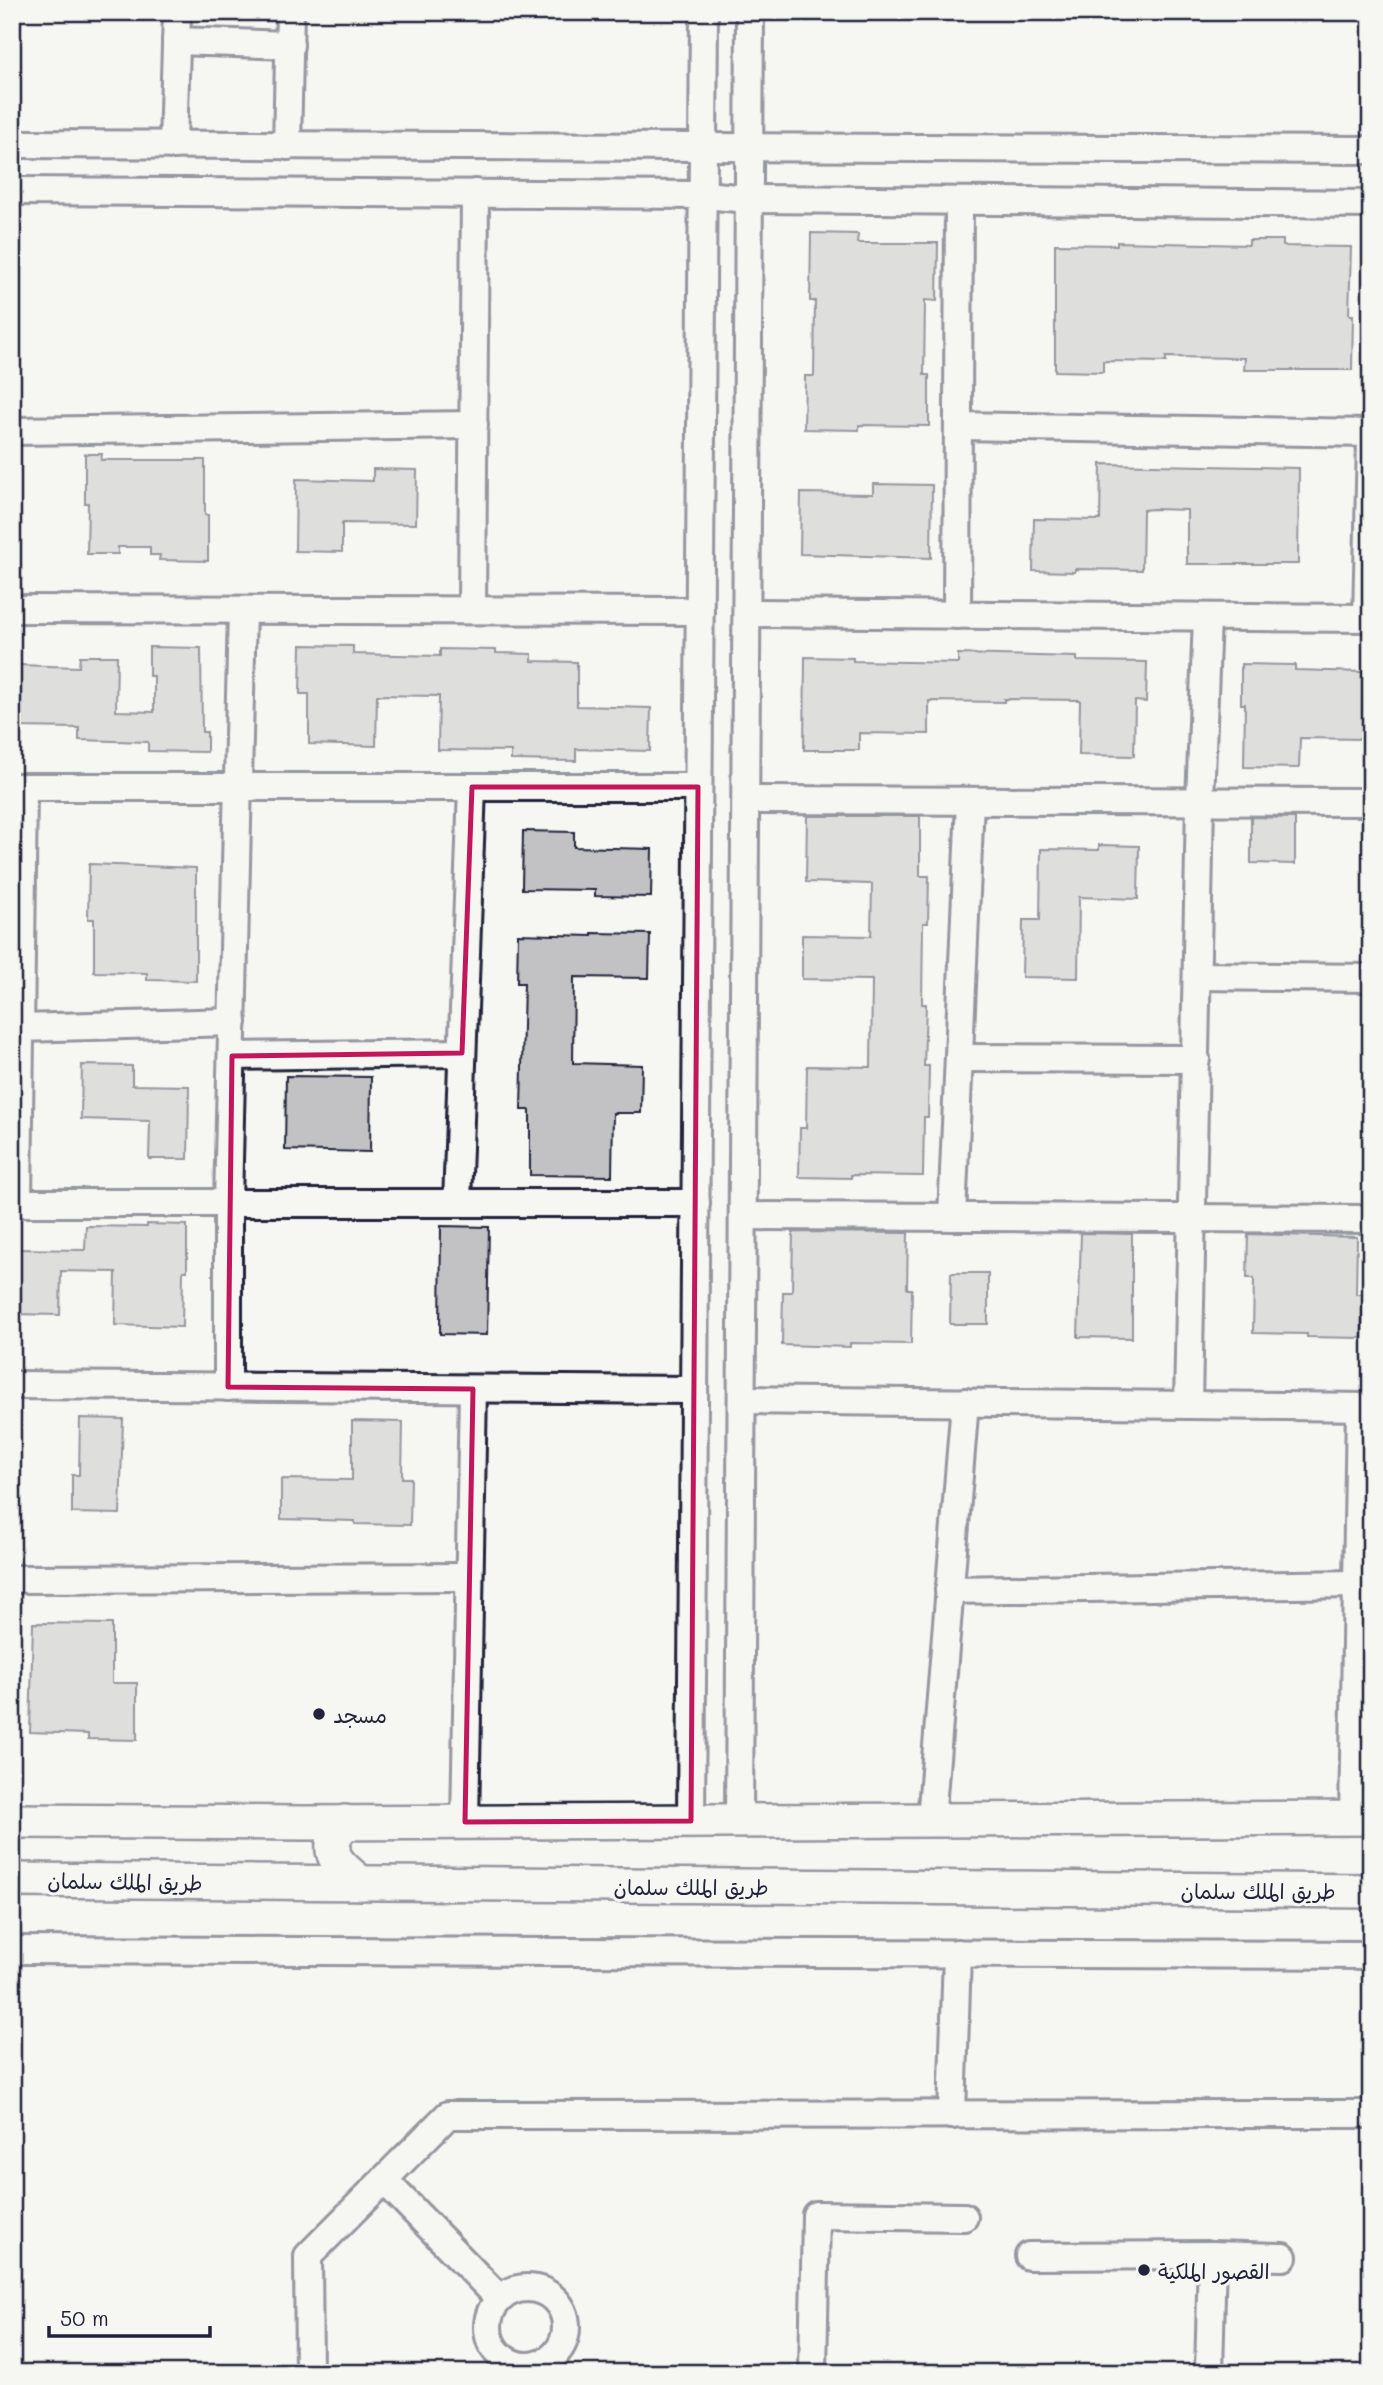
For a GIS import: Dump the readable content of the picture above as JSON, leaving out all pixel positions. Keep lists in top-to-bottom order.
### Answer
{
  "streets": {
    "main road": ["طريق الملك سلمان"]
  },
  "places": ["مسجد", "القصور الملكية"],
  "scale_bar": "50 m"
}
